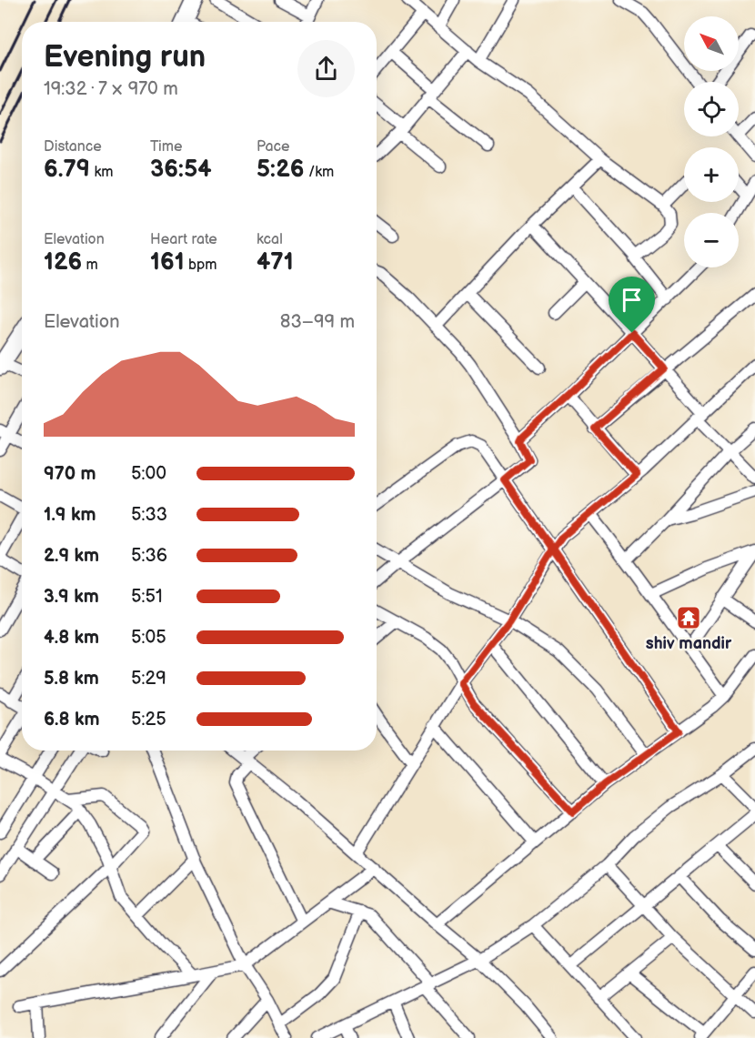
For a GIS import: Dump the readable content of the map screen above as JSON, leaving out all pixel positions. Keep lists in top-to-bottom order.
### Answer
{
  "places": {
    "temple": ["shiv mandir"]
  },
  "north": "top left",
  "page": {
    "map_buttons": ["+", "−"],
    "heading": ["Evening run", "19:32 · 7 × 970 m"],
    "stats": [
      ["Distance", "6.79 km"],
      ["Time", "36:54"],
      ["Pace", "5:26 /km"],
      ["Elevation", "126 m"],
      ["Heart rate", "161 bpm"],
      ["kcal", "471"]
    ],
    "chart": ["Elevation", "83–99 m"],
    "list": [
      {
        "name": "970 m",
        "note": "5:00"
      },
      {
        "name": "1.9 km",
        "note": "5:33"
      },
      {
        "name": "2.9 km",
        "note": "5:36"
      },
      {
        "name": "3.9 km",
        "note": "5:51"
      },
      {
        "name": "4.8 km",
        "note": "5:05"
      },
      {
        "name": "5.8 km",
        "note": "5:29"
      },
      {
        "name": "6.8 km",
        "note": "5:25"
      }
    ]
  }
}
